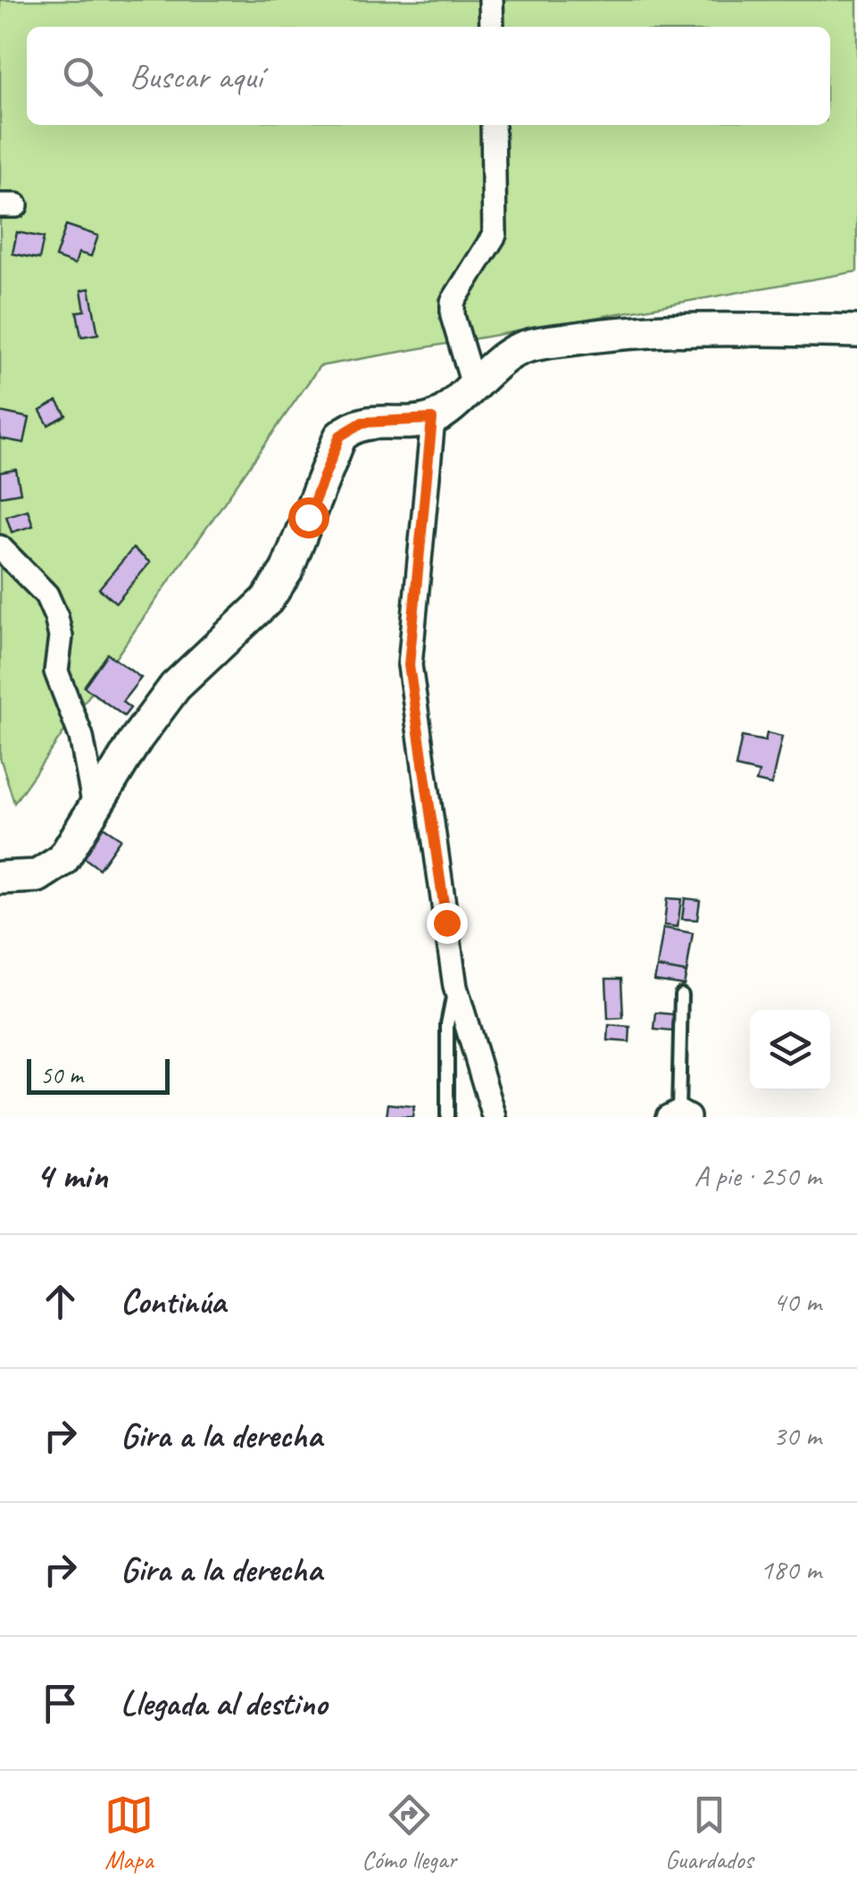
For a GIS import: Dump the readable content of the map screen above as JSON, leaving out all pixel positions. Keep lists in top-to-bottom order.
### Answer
{
  "scale_bar": "50 m",
  "page": {
    "search": "Buscar aquí",
    "scale": "50 m",
    "heading": ["4 min", "A pie · 250 m"],
    "list": [
      ["Continúa", "40 m"],
      ["Gira a la derecha", "30 m"],
      ["Gira a la derecha", "180 m"],
      "Llegada al destino"
    ],
    "nav": ["Mapa", "Cómo llegar", "Guardados"]
  }
}
